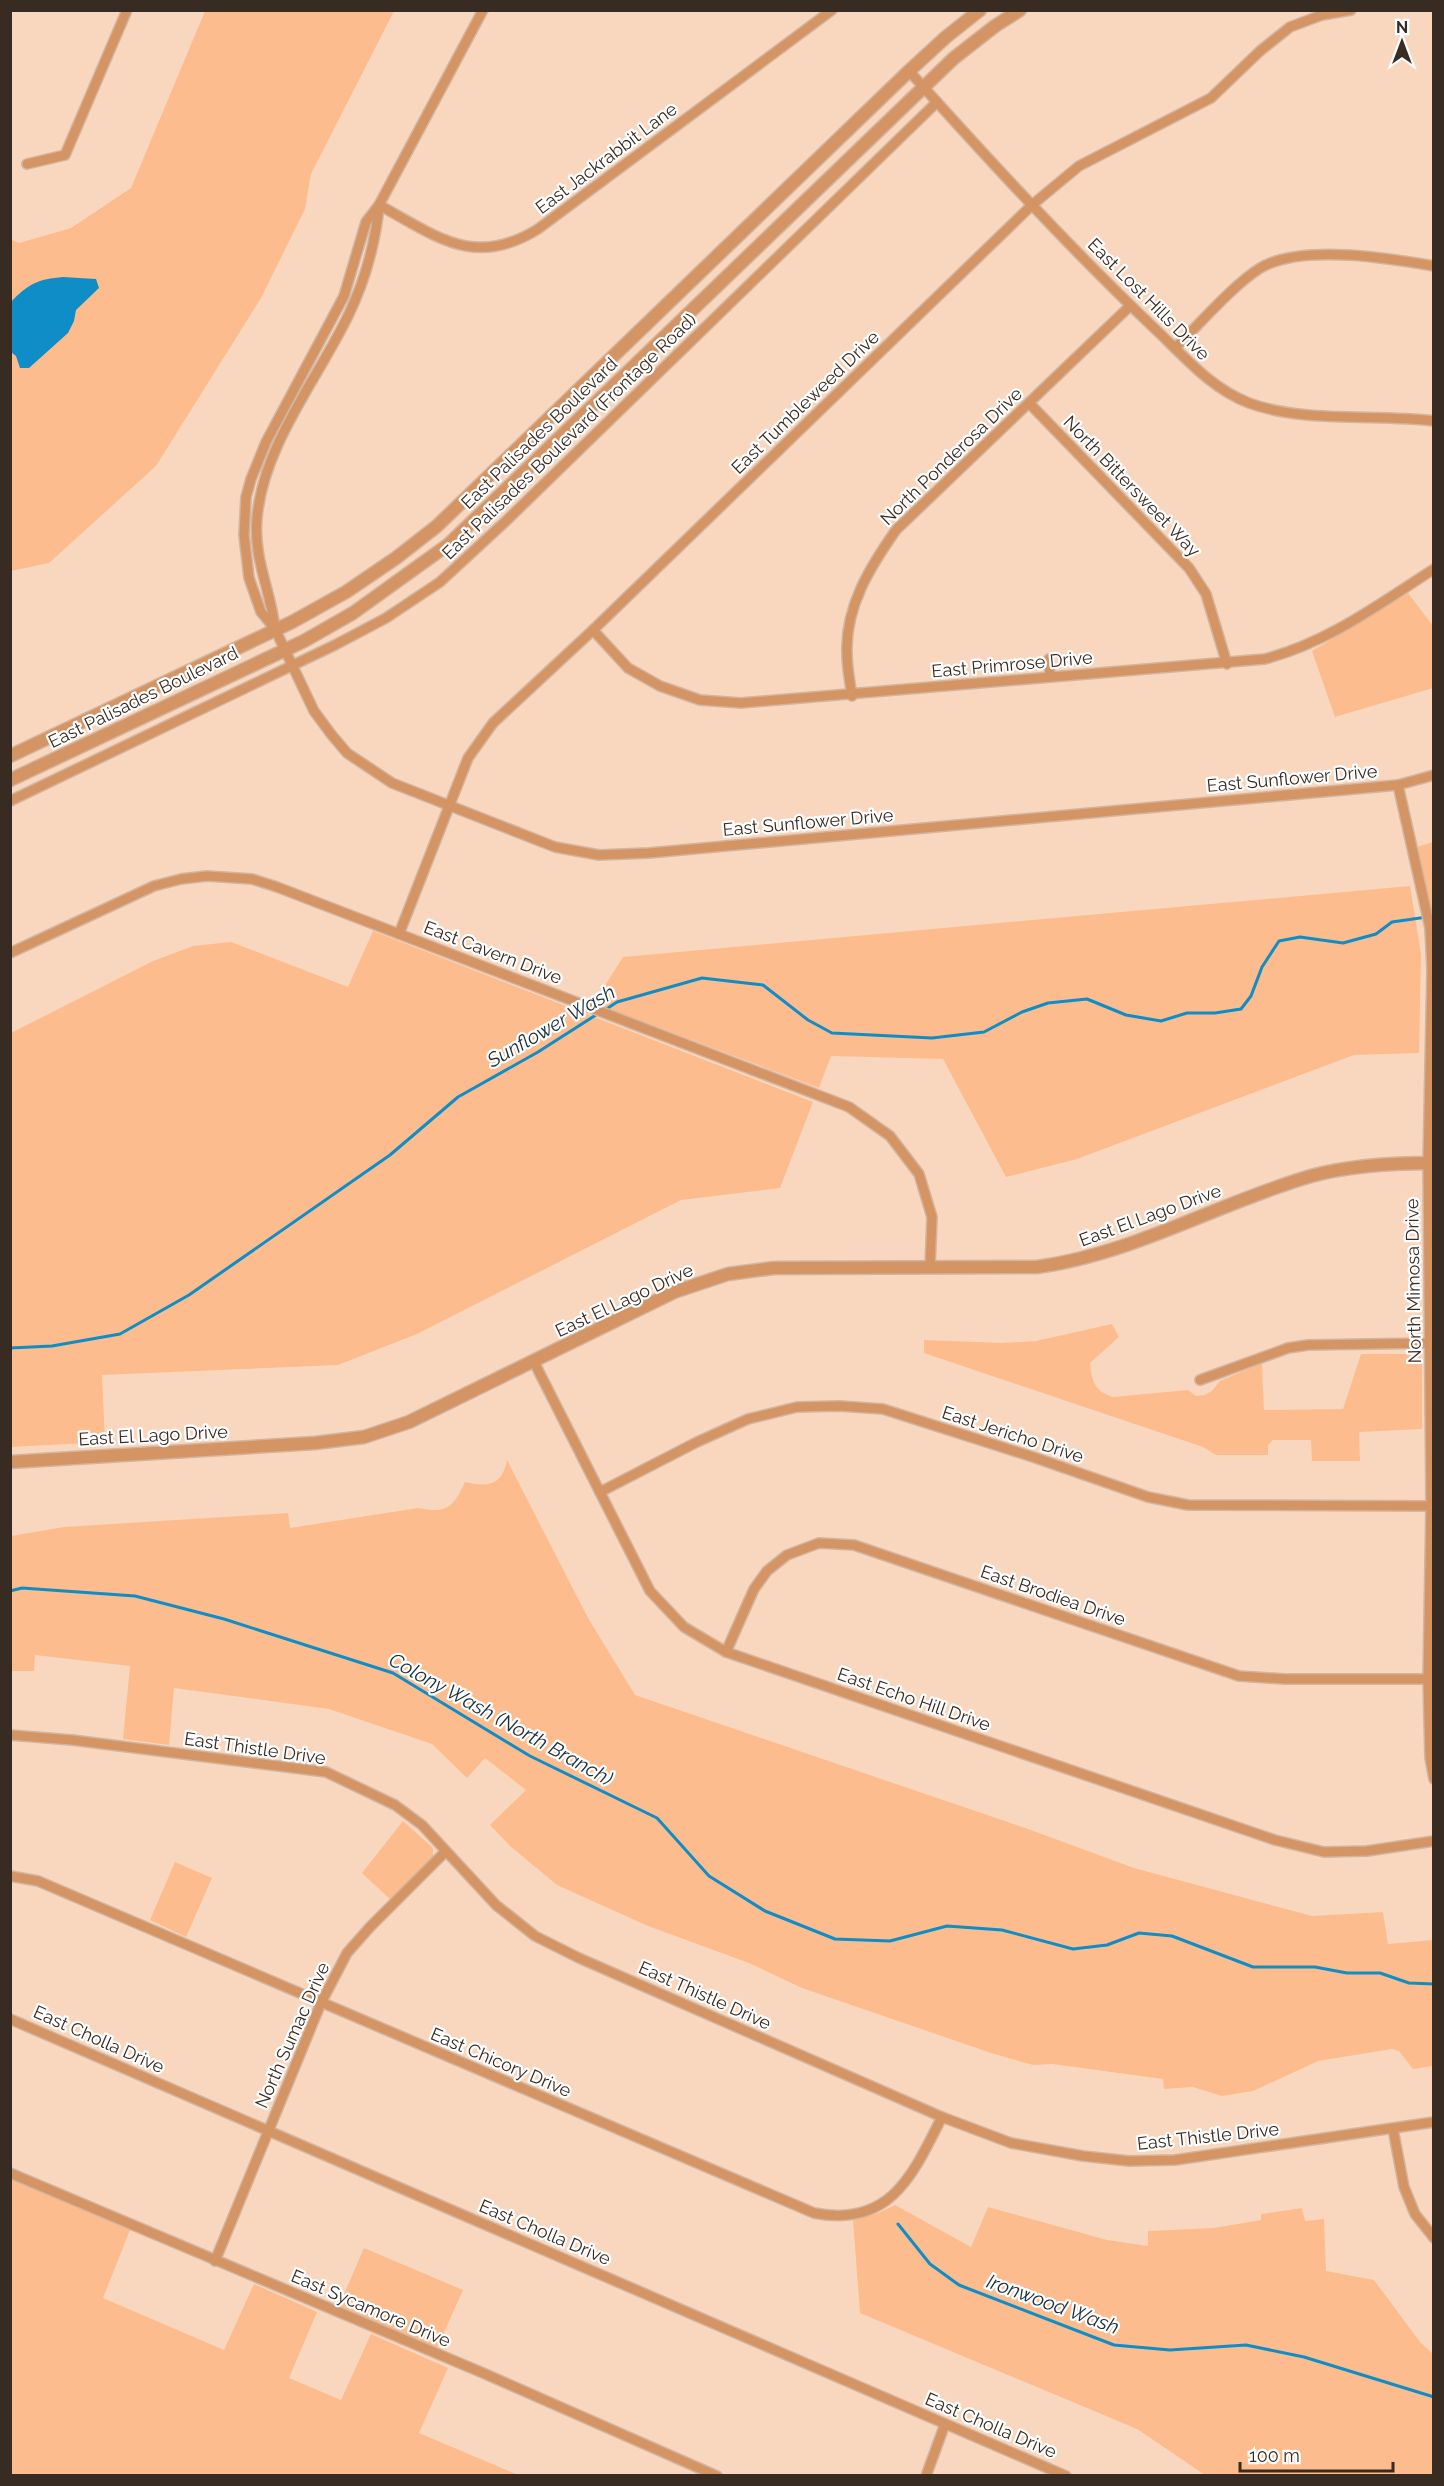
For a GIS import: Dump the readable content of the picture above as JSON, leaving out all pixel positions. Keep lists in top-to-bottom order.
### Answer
{
  "streets": {
    "street": [
      "East Jackrabbit Lane",
      "East Lost Hills Drive",
      "East Tumbleweed Drive",
      "East Palisades Boulevard",
      "East Palisades Boulevard (Frontage Road)",
      "North Ponderosa Drive",
      "North Bittersweet Way",
      "East Primrose Drive",
      "East Sunflower Drive",
      "East Cavern Drive",
      "East El Lago Drive",
      "North Mimosa Drive",
      "East Jericho Drive",
      "East Brodiea Drive",
      "East Echo Hill Drive",
      "East Thistle Drive",
      "North Sumac Drive",
      "East Cholla Drive",
      "East Chicory Drive",
      "East Sycamore Drive"
    ]
  },
  "crossings": [
    ["East Lost Hills Drive", "East Tumbleweed Drive"],
    ["East Lost Hills Drive", "East Palisades Boulevard"],
    ["East Lost Hills Drive", "East Palisades Boulevard (Frontage Road)"],
    ["East Lost Hills Drive", "North Ponderosa Drive"],
    ["East Tumbleweed Drive", "East Primrose Drive"],
    ["East Tumbleweed Drive", "East Sunflower Drive"],
    ["East Tumbleweed Drive", "East Cavern Drive"],
    ["East Palisades Boulevard", "East Sunflower Drive"],
    ["East Palisades Boulevard (Frontage Road)", "East Sunflower Drive"],
    ["North Ponderosa Drive", "North Bittersweet Way"],
    ["North Ponderosa Drive", "East Primrose Drive"],
    ["North Bittersweet Way", "East Primrose Drive"],
    ["East Sunflower Drive", "North Mimosa Drive"],
    ["East Cavern Drive", "East El Lago Drive"],
    ["East El Lago Drive", "North Mimosa Drive"],
    ["East El Lago Drive", "East Echo Hill Drive"],
    ["North Mimosa Drive", "East Jericho Drive"],
    ["North Mimosa Drive", "East Brodiea Drive"],
    ["East Jericho Drive", "East Echo Hill Drive"],
    ["East Brodiea Drive", "East Echo Hill Drive"],
    ["East Thistle Drive", "North Sumac Drive"],
    ["East Thistle Drive", "East Chicory Drive"],
    ["North Sumac Drive", "East Cholla Drive"],
    ["North Sumac Drive", "East Chicory Drive"],
    ["North Sumac Drive", "East Sycamore Drive"]
  ],
  "water": ["Sunflower Wash", "Colony Wash (North Branch)", "Ironwood Wash"],
  "scale_bar": "100 m",
  "north": "top"
}
